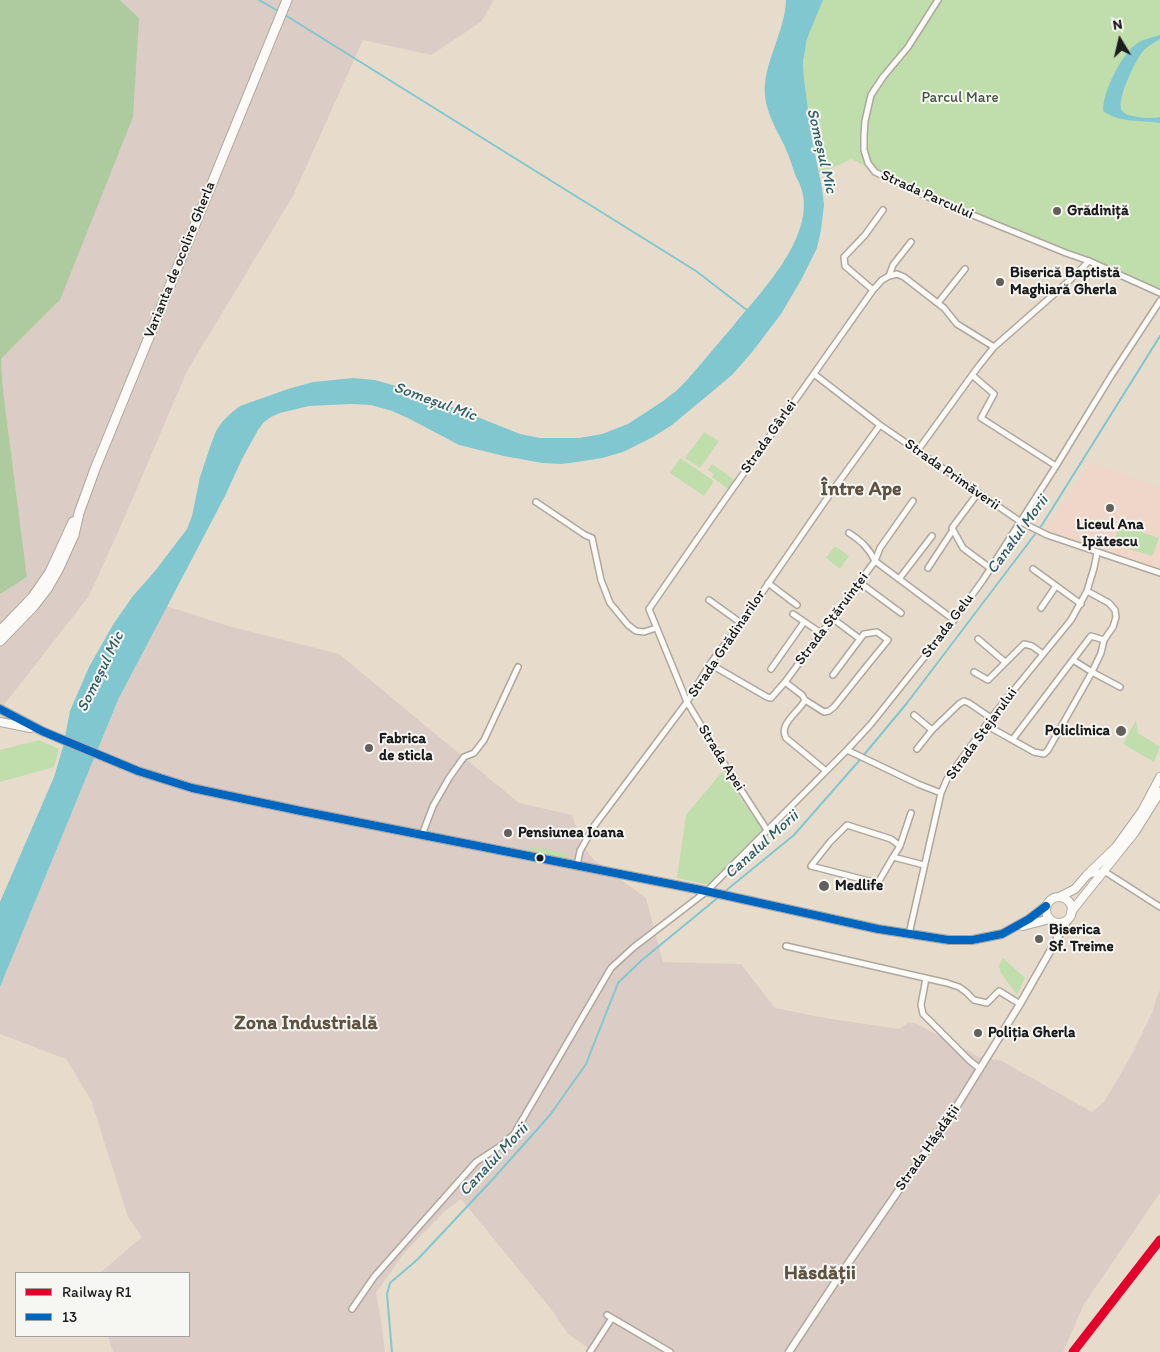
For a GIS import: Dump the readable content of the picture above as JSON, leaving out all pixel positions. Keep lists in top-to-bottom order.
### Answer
{
  "streets": {
    "highway": ["Varianta de ocolire Gherla"],
    "street": [
      "Strada Parcului",
      "Strada Gârlei",
      "Strada Primăverii",
      "Strada Stăruinței",
      "Strada Gelu",
      "Strada Grădinarilor",
      "Strada Stejarului",
      "Strada Apei",
      "Strada Hășdății"
    ]
  },
  "crossings": [
    ["Strada Gârlei", "Strada Primăverii"],
    ["Strada Gârlei", "Strada Apei"],
    ["Strada Primăverii", "Strada Gelu"],
    ["Strada Primăverii", "Strada Grădinarilor"],
    ["Strada Primăverii", "Strada Stejarului"],
    ["Strada Stăruinței", "Strada Gelu"],
    ["Strada Stăruinței", "Strada Grădinarilor"],
    ["Strada Gelu", "Strada Apei"],
    ["Strada Grădinarilor", "Strada Apei"]
  ],
  "districts": ["Între Ape", "Zona Industrială", "Hăsdății"],
  "water": ["Someșul Mic", "Canalul Morii"],
  "parks": ["Parcul Mare"],
  "places": [
    "Grădiniță",
    "Biserică Baptistă Maghiară Gherla",
    "Liceul Ana Ipătescu",
    "Policlinica",
    "Fabrica de sticla",
    "Pensiunea Ioana",
    "Medlife",
    "Biserica Sf. Treime",
    "Poliția Gherla"
  ],
  "lines": ["transit line 13", "rail line R1"],
  "legend": ["Railway R1", "13"],
  "north": "top"
}
